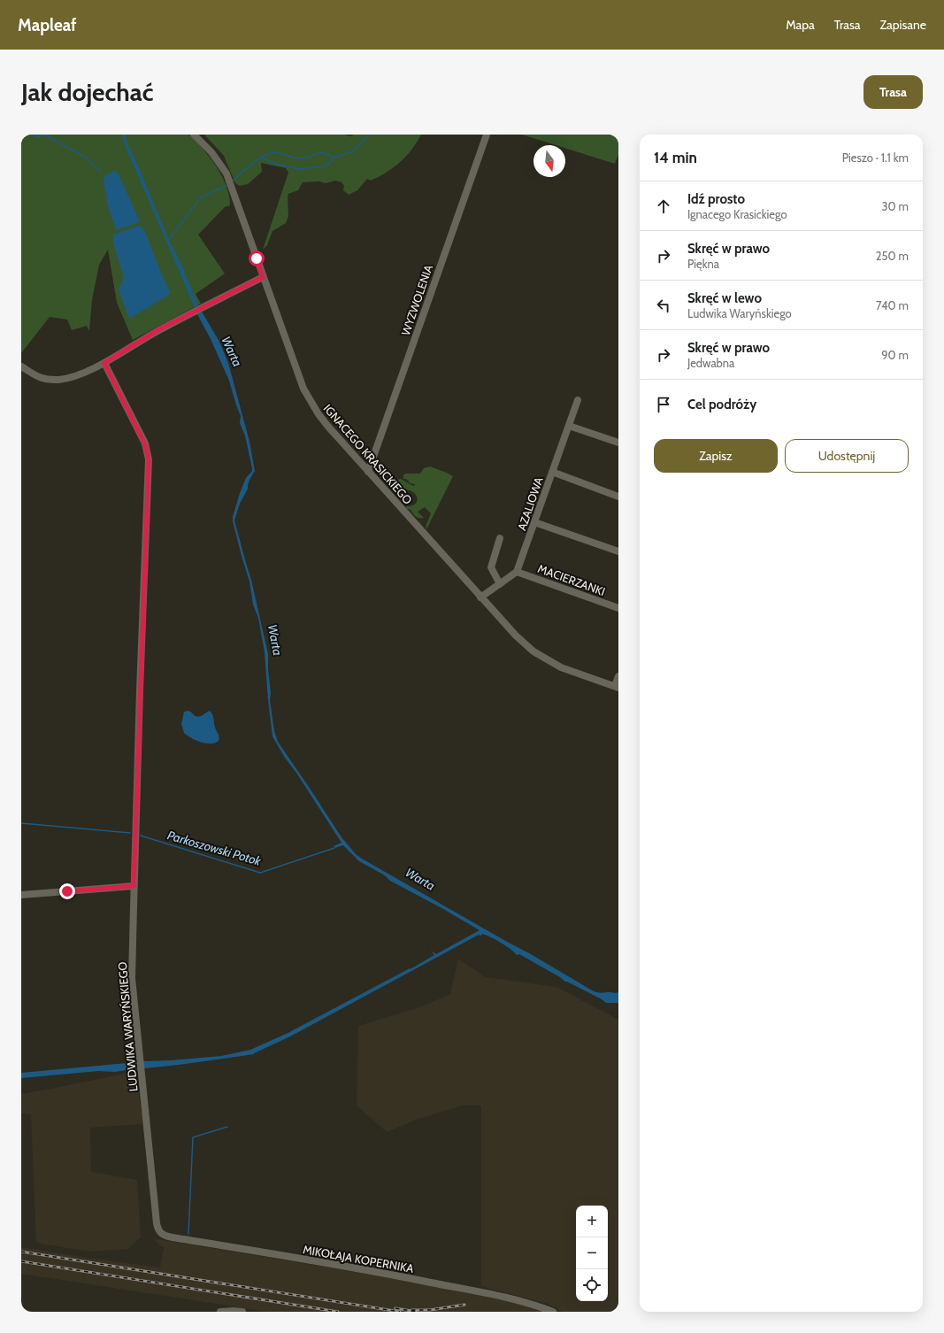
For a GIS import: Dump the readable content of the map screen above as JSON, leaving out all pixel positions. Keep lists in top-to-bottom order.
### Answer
{
  "streets": {
    "street": [
      "WYZWOLENIA",
      "IGNACEGO KRASICKIEGO",
      "AZALIOWA",
      "MACIERZANKI",
      "LUDWIKA WARYŃSKIEGO",
      "MIKOŁAJA KOPERNIKA"
    ]
  },
  "crossings": [
    ["WYZWOLENIA", "IGNACEGO KRASICKIEGO"],
    ["AZALIOWA", "MACIERZANKI"],
    ["LUDWIKA WARYŃSKIEGO", "MIKOŁAJA KOPERNIKA"]
  ],
  "water": ["Warta", "Parkoszowski Potok"],
  "north": "bottom",
  "page": {
    "header": "Mapleaf",
    "nav": ["Mapa", "Trasa", "Zapisane"],
    "buttons": [
      "Trasa",
      ["Zapisz", "Udostępnij"]
    ],
    "title": "Jak dojechać",
    "heading": ["14 min", "Pieszo · 1.1 km"],
    "list": [
      ["Idź prosto", "Ignacego Krasickiego", "30 m"],
      ["Skręć w prawo", "Piękna", "250 m"],
      ["Skręć w lewo", "Ludwika Waryńskiego", "740 m"],
      ["Skręć w prawo", "Jedwabna", "90 m"],
      "Cel podróży"
    ],
    "map_buttons": ["+", "−"]
  }
}
